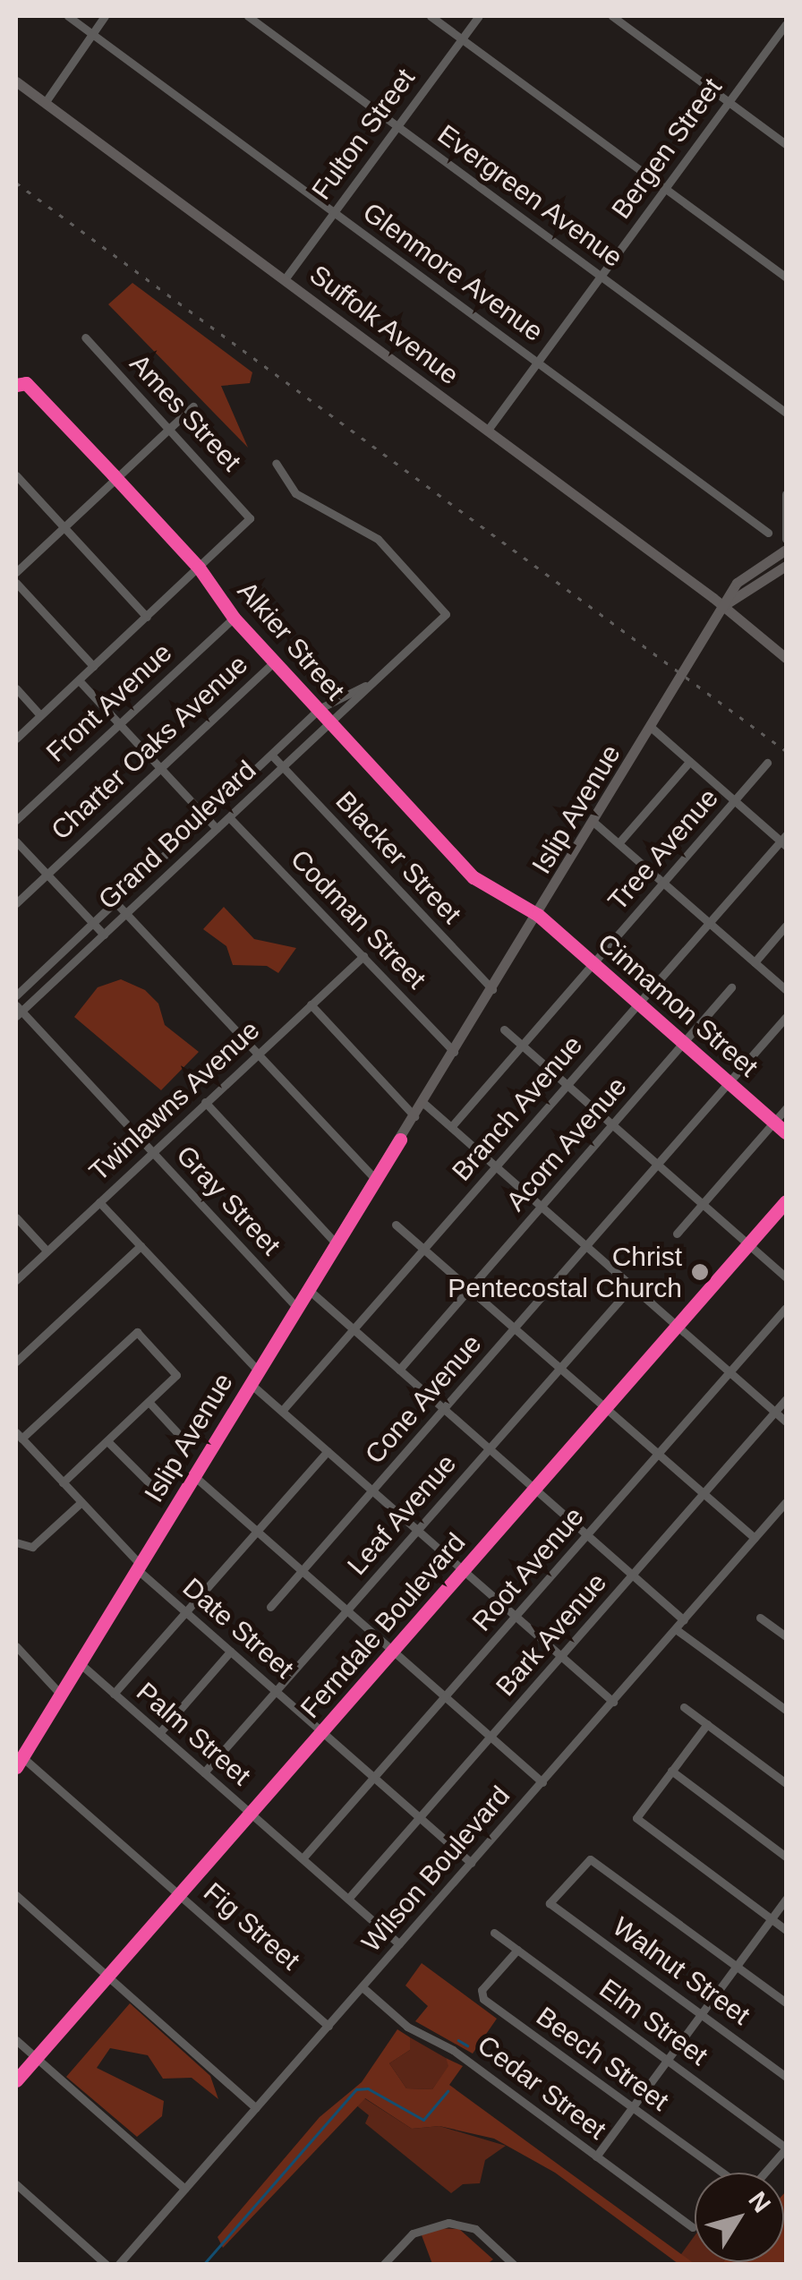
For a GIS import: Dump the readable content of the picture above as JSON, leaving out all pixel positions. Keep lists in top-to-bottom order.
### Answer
{
  "streets": {
    "main road": ["Suffolk Avenue", "Islip Avenue"],
    "street": [
      "Fulton Street",
      "Bergen Street",
      "Evergreen Avenue",
      "Glenmore Avenue",
      "Ames Street",
      "Alkier Street",
      "Front Avenue",
      "Charter Oaks Avenue",
      "Grand Boulevard",
      "Tree Avenue",
      "Blacker Street",
      "Codman Street",
      "Cinnamon Street",
      "Twinlawns Avenue",
      "Branch Avenue",
      "Acorn Avenue",
      "Gray Street",
      "Cone Avenue",
      "Leaf Avenue",
      "Root Avenue",
      "Ferndale Boulevard",
      "Date Street",
      "Bark Avenue",
      "Palm Street",
      "Wilson Boulevard",
      "Fig Street",
      "Walnut Street",
      "Elm Street",
      "Beech Street",
      "Cedar Street"
    ]
  },
  "crossings": [
    ["Fulton Street", "Evergreen Avenue"],
    ["Fulton Street", "Glenmore Avenue"],
    ["Fulton Street", "Suffolk Avenue"],
    ["Bergen Street", "Evergreen Avenue"],
    ["Bergen Street", "Glenmore Avenue"],
    ["Bergen Street", "Suffolk Avenue"],
    ["Suffolk Avenue", "Islip Avenue"],
    ["Ames Street", "Alkier Street"],
    ["Alkier Street", "Front Avenue"],
    ["Alkier Street", "Charter Oaks Avenue"],
    ["Alkier Street", "Islip Avenue"],
    ["Alkier Street", "Grand Boulevard"],
    ["Alkier Street", "Cinnamon Street"],
    ["Islip Avenue", "Blacker Street"],
    ["Islip Avenue", "Codman Street"],
    ["Islip Avenue", "Cinnamon Street"],
    ["Islip Avenue", "Gray Street"],
    ["Islip Avenue", "Date Street"],
    ["Islip Avenue", "Palm Street"],
    ["Islip Avenue", "Fig Street"],
    ["Grand Boulevard", "Blacker Street"],
    ["Grand Boulevard", "Codman Street"],
    ["Grand Boulevard", "Gray Street"],
    ["Tree Avenue", "Cinnamon Street"],
    ["Codman Street", "Twinlawns Avenue"],
    ["Cinnamon Street", "Branch Avenue"],
    ["Cinnamon Street", "Acorn Avenue"],
    ["Cinnamon Street", "Cone Avenue"],
    ["Twinlawns Avenue", "Gray Street"],
    ["Leaf Avenue", "Date Street"],
    ["Leaf Avenue", "Palm Street"],
    ["Root Avenue", "Date Street"],
    ["Root Avenue", "Palm Street"],
    ["Ferndale Boulevard", "Date Street"],
    ["Ferndale Boulevard", "Palm Street"],
    ["Ferndale Boulevard", "Fig Street"],
    ["Date Street", "Bark Avenue"],
    ["Date Street", "Wilson Boulevard"],
    ["Bark Avenue", "Palm Street"],
    ["Palm Street", "Wilson Boulevard"],
    ["Wilson Boulevard", "Fig Street"],
    ["Wilson Boulevard", "Cedar Street"],
    ["Elm Street", "Beech Street"]
  ],
  "places": ["Christ Pentecostal Church"],
  "north": "top right"
}
